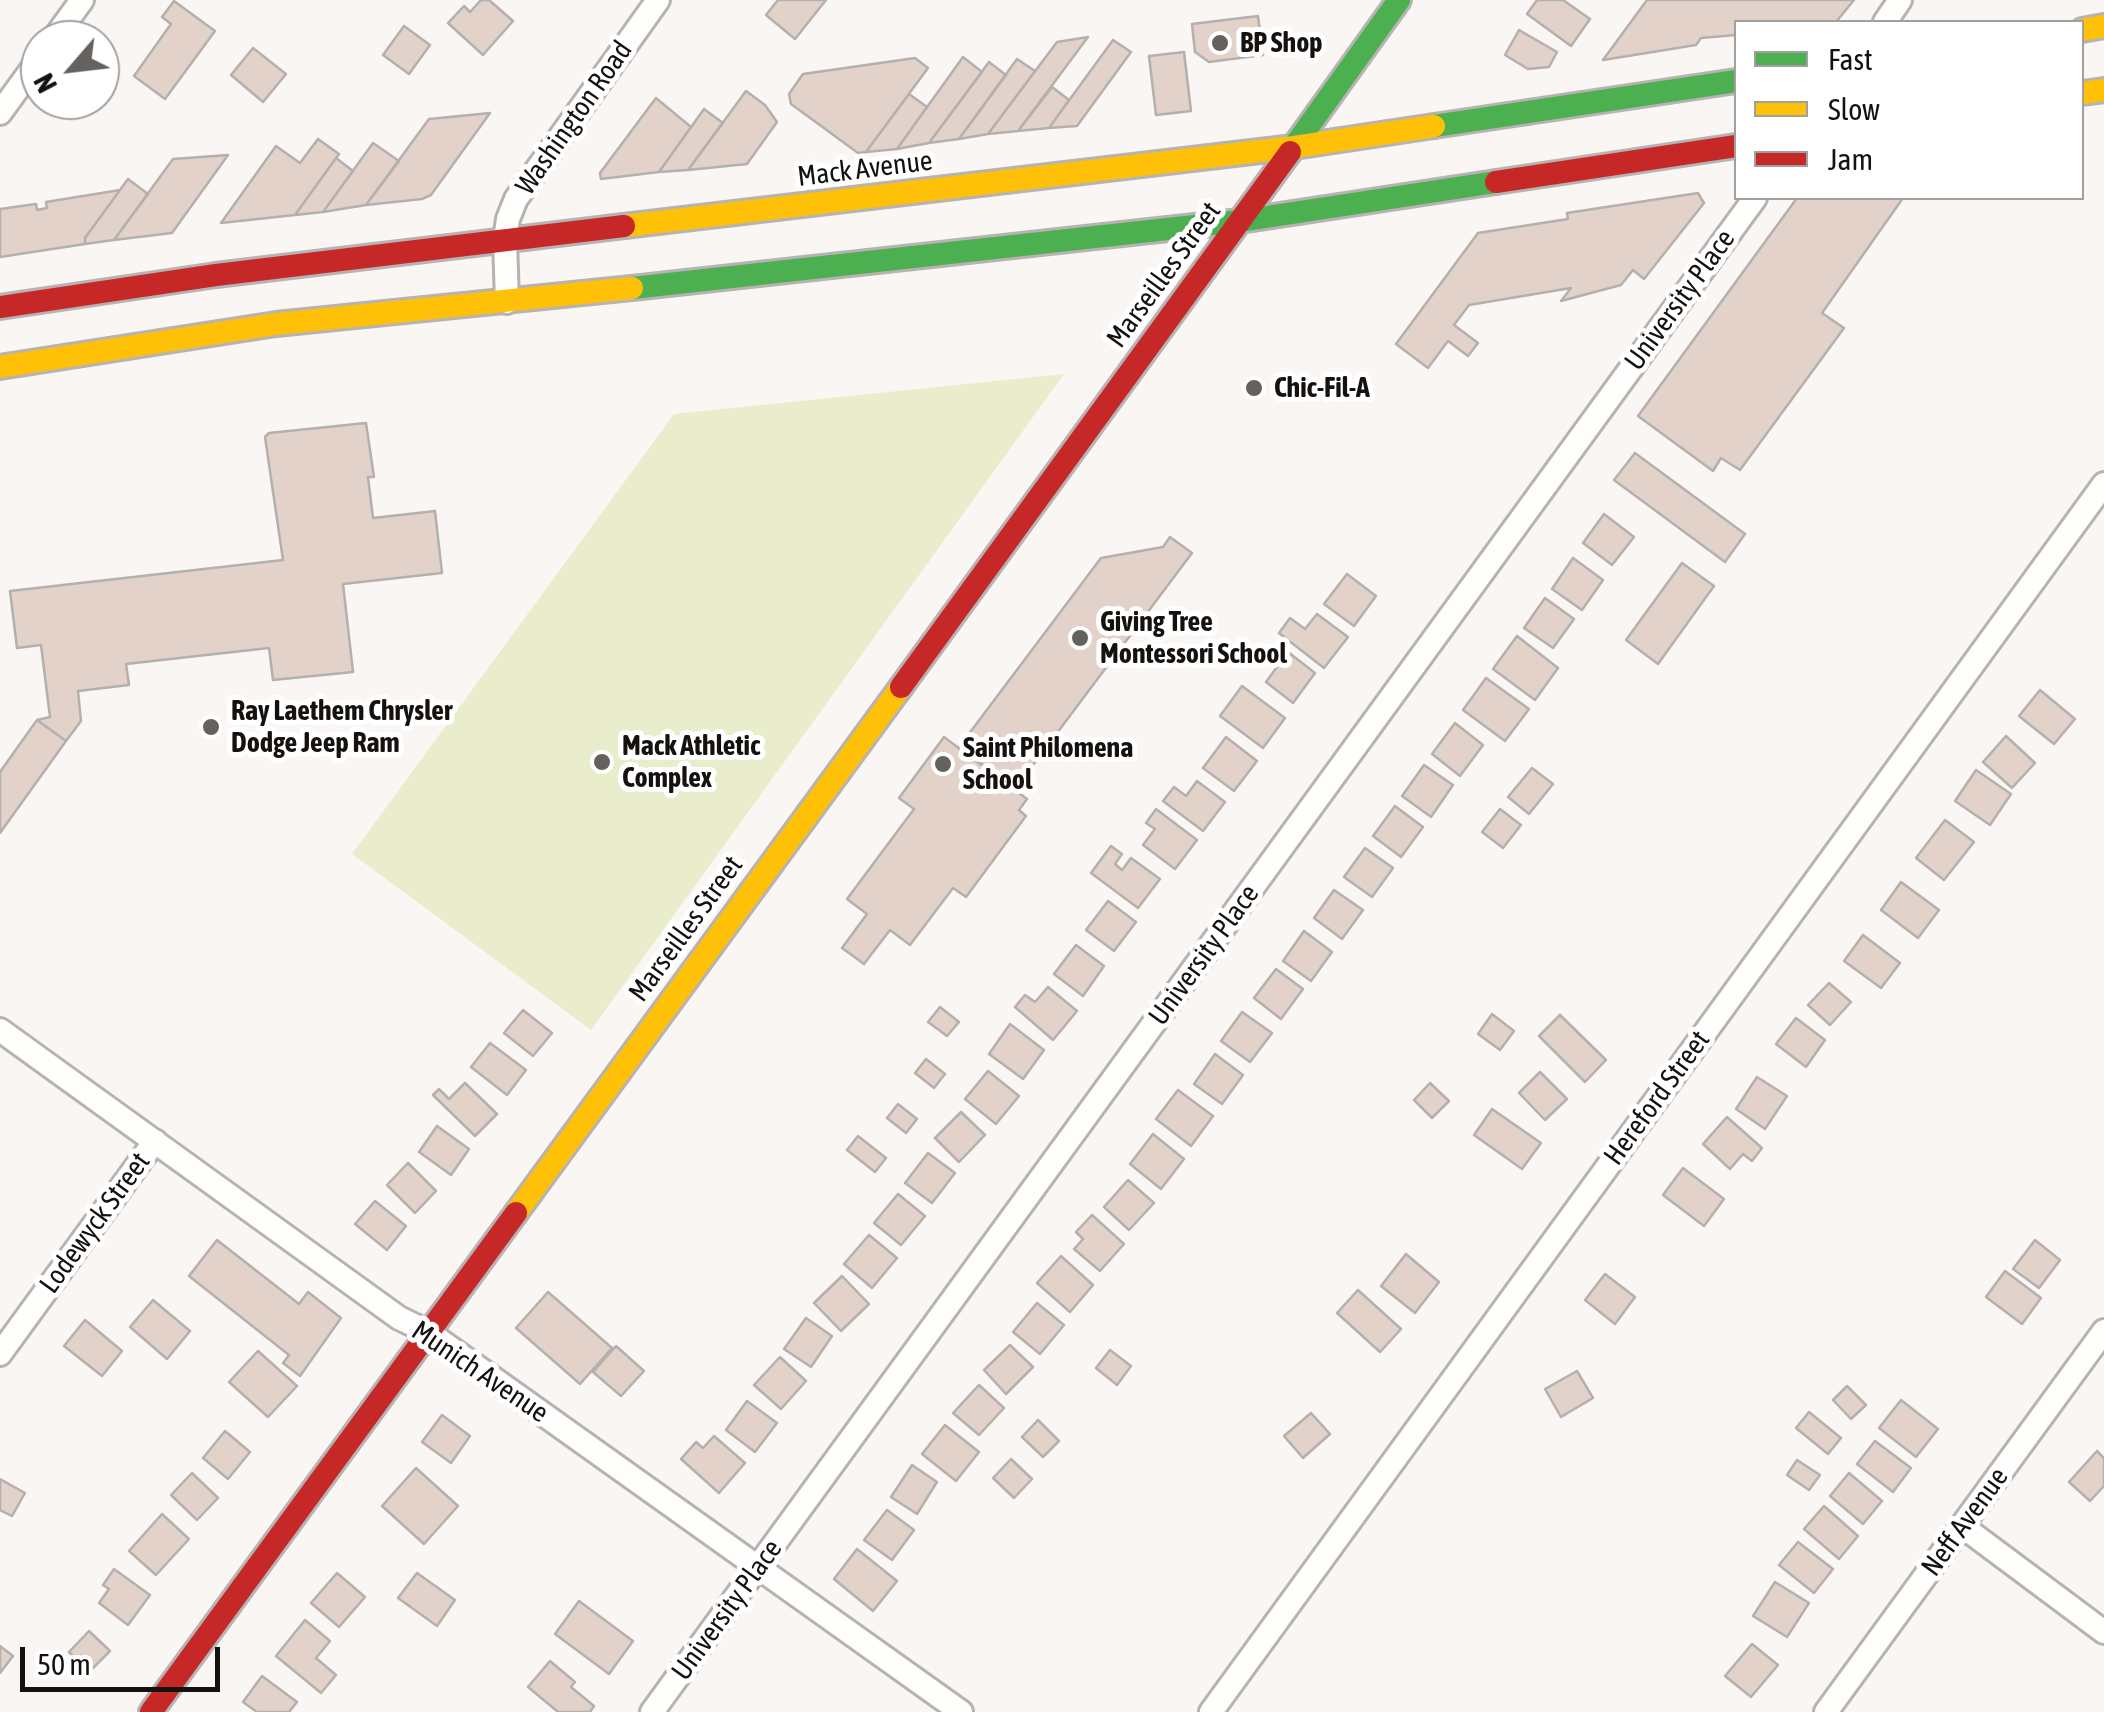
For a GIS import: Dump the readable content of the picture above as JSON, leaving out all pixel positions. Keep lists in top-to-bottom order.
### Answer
{
  "streets": {
    "main road": ["Mack Avenue", "Marseilles Street"],
    "street": [
      "Washington Road",
      "University Place",
      "Hereford Street",
      "Lodewyck Street",
      "Munich Avenue",
      "Neff Avenue"
    ]
  },
  "crossings": [
    ["Washington Road", "Mack Avenue"],
    ["Mack Avenue", "Marseilles Street"],
    ["Marseilles Street", "Munich Avenue"],
    ["University Place", "Munich Avenue"],
    ["Lodewyck Street", "Munich Avenue"]
  ],
  "places": [
    "BP Shop",
    "Chic-Fil-A",
    "Giving Tree Montessori School",
    "Ray Laethem Chrysler Dodge Jeep Ram",
    "Mack Athletic Complex",
    "Saint Philomena School"
  ],
  "legend": ["Fast", "Slow", "Jam"],
  "scale_bar": "50 m",
  "north": "bottom left"
}
